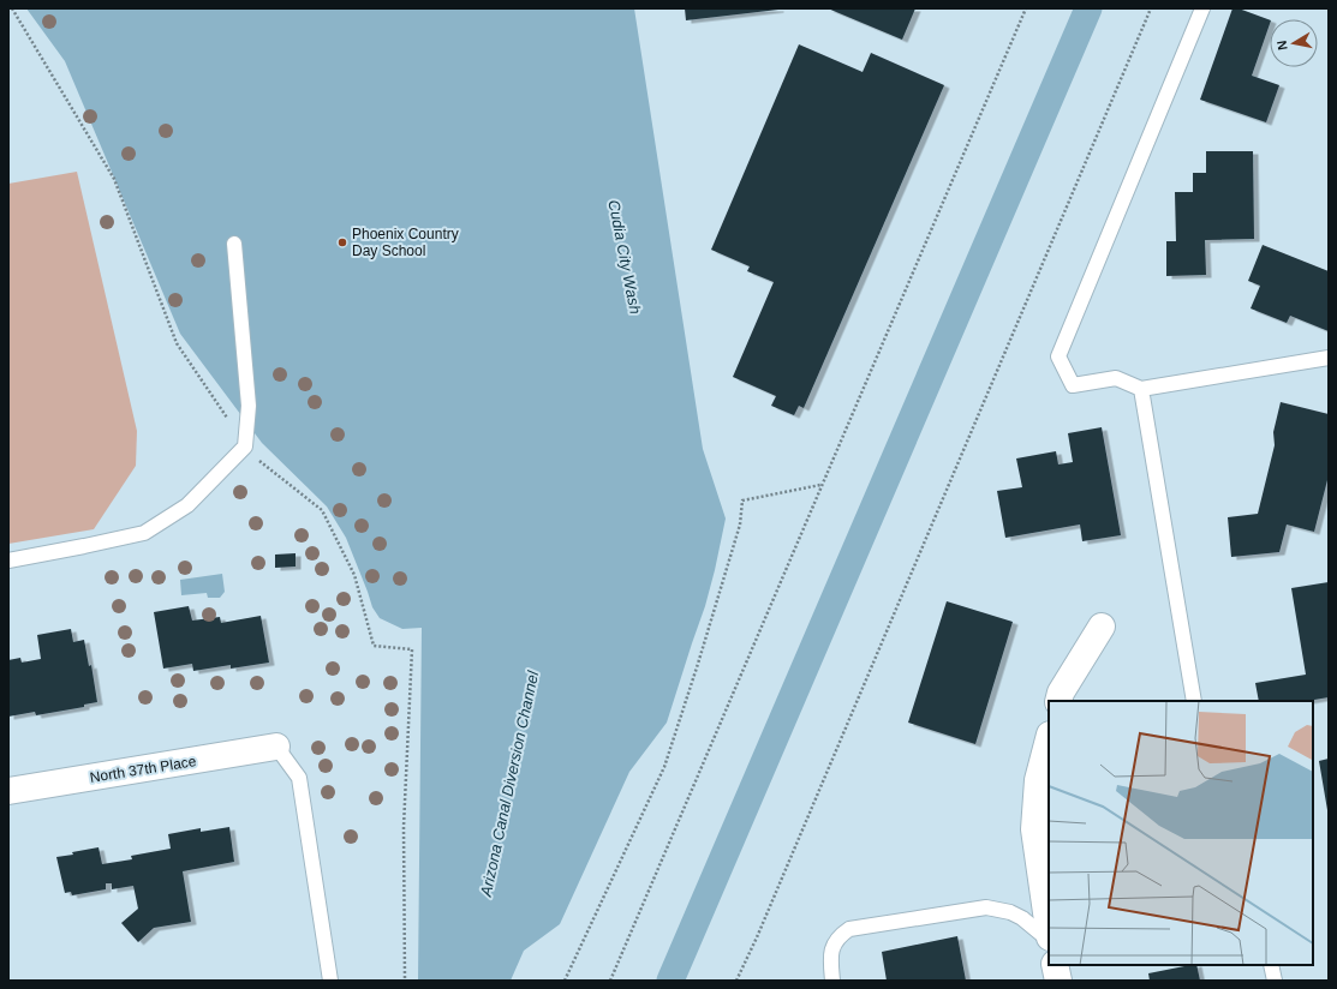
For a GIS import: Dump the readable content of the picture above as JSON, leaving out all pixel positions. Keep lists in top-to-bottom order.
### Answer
{
  "streets": {
    "street": ["North 37th Place"]
  },
  "water": ["Cudia City Wash", "Arizona Canal Diversion Channel"],
  "places": ["Phoenix Country Day School"],
  "north": "left"
}
